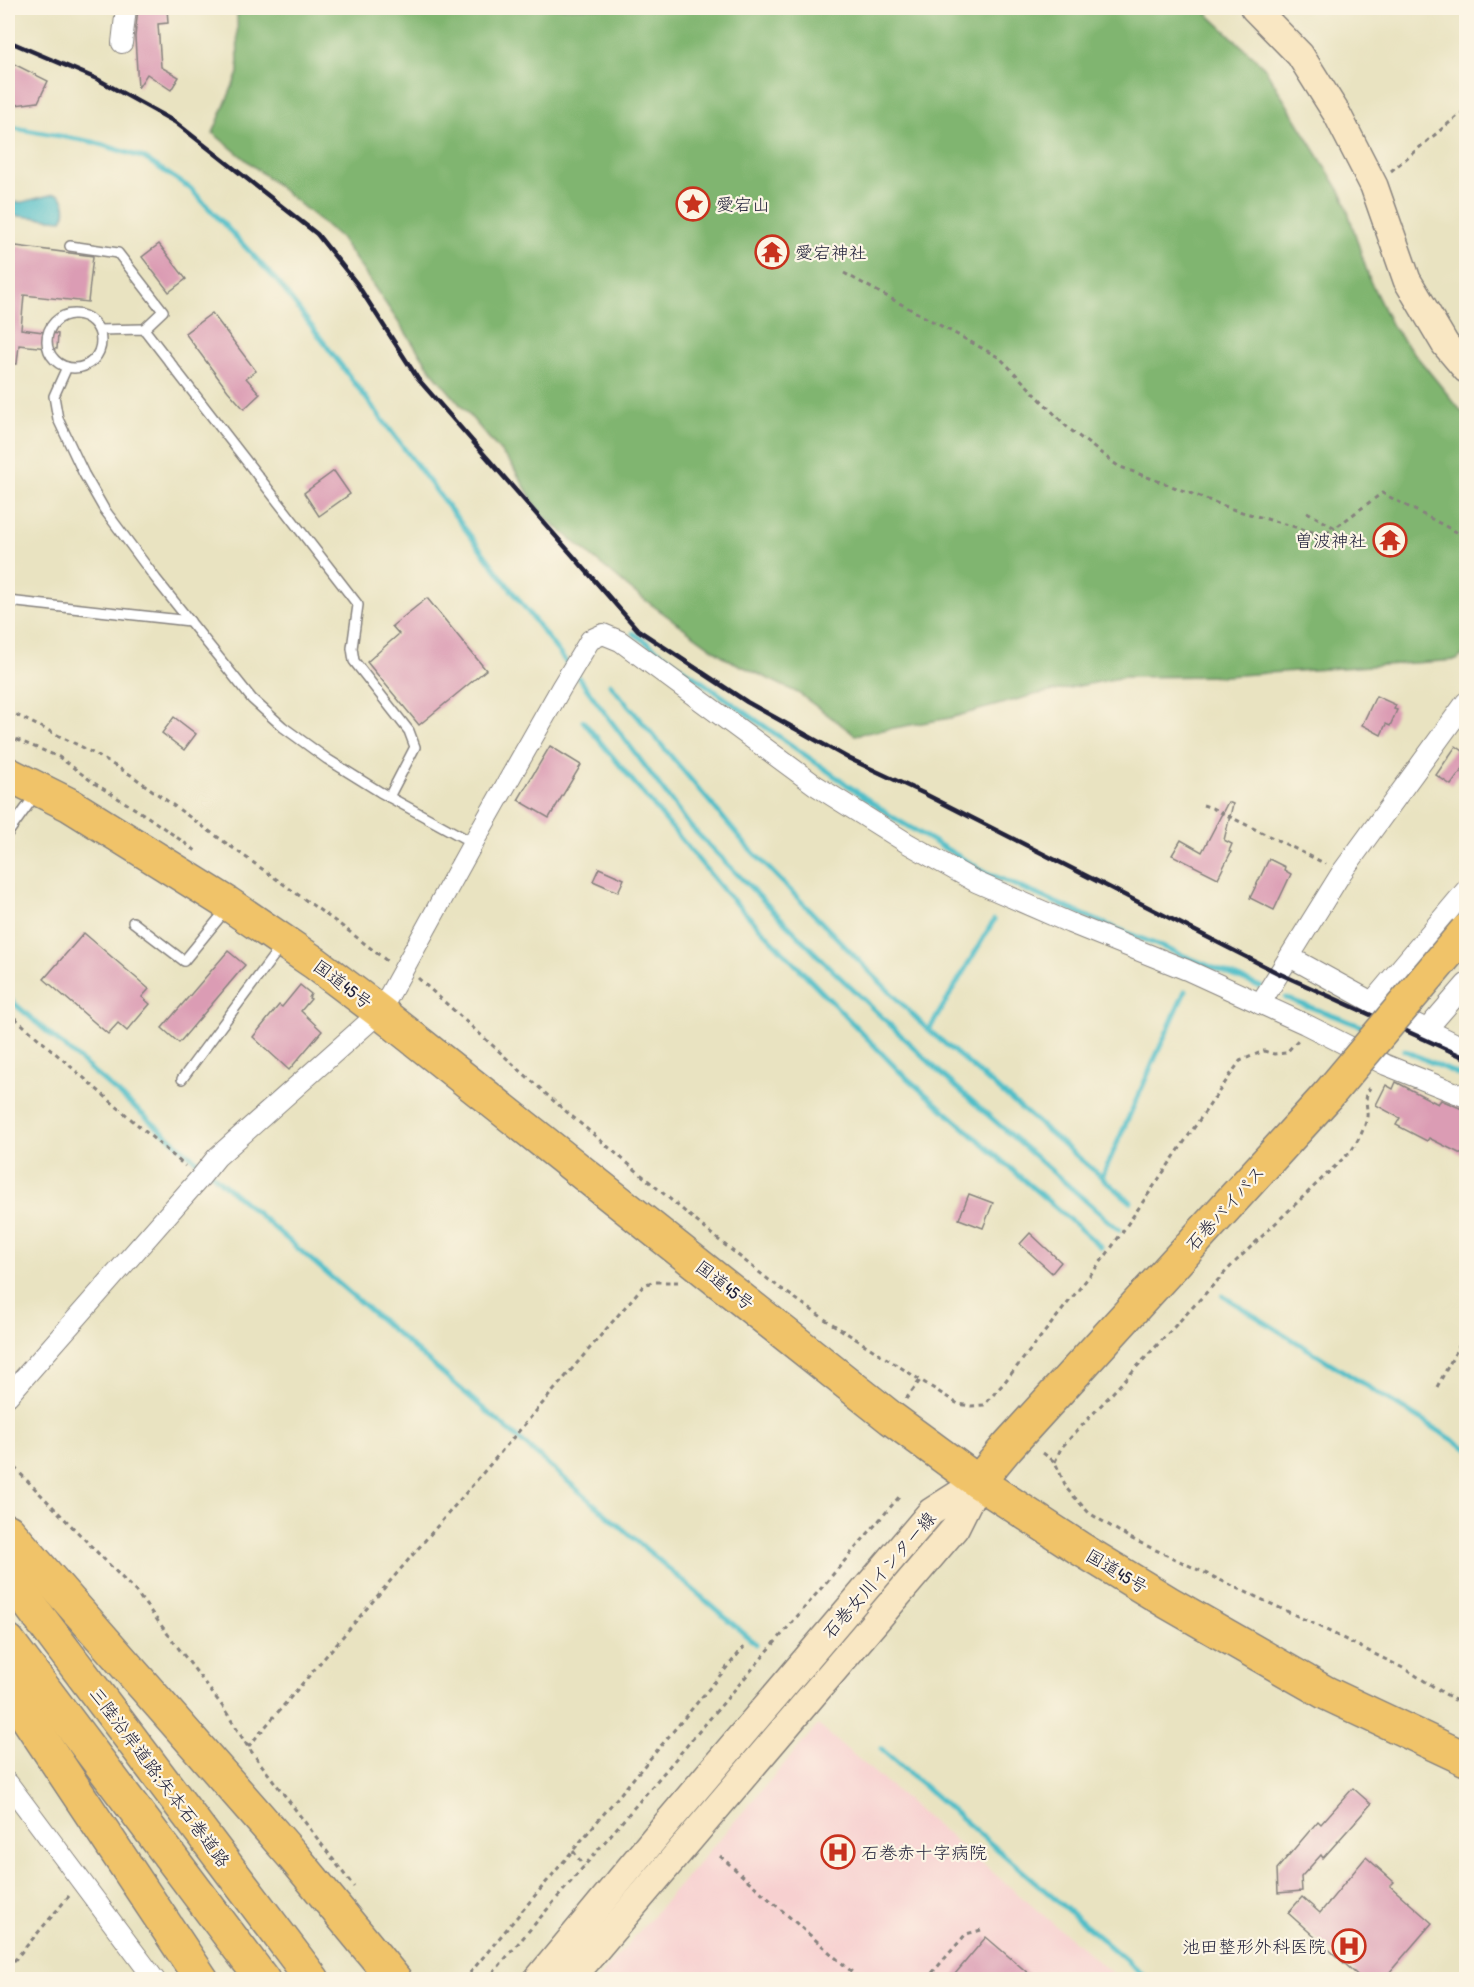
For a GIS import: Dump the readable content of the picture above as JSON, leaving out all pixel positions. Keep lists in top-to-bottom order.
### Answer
{
  "streets": {
    "highway": ["国道45号", "石巻バイパス", "三陸沿岸道路;矢本石巻道路"],
    "main road": ["石巻女川インター線"]
  },
  "crossings": [
    ["国道45号", "石巻バイパス"],
    ["国道45号", "石巻女川インター線"],
    ["石巻バイパス", "石巻女川インター線"]
  ],
  "places": {
    "place": ["愛宕山"],
    "temple": ["愛宕神社", "曽波神社"],
    "hospital": ["石巻赤十字病院", "池田整形外科医院"]
  }
}
